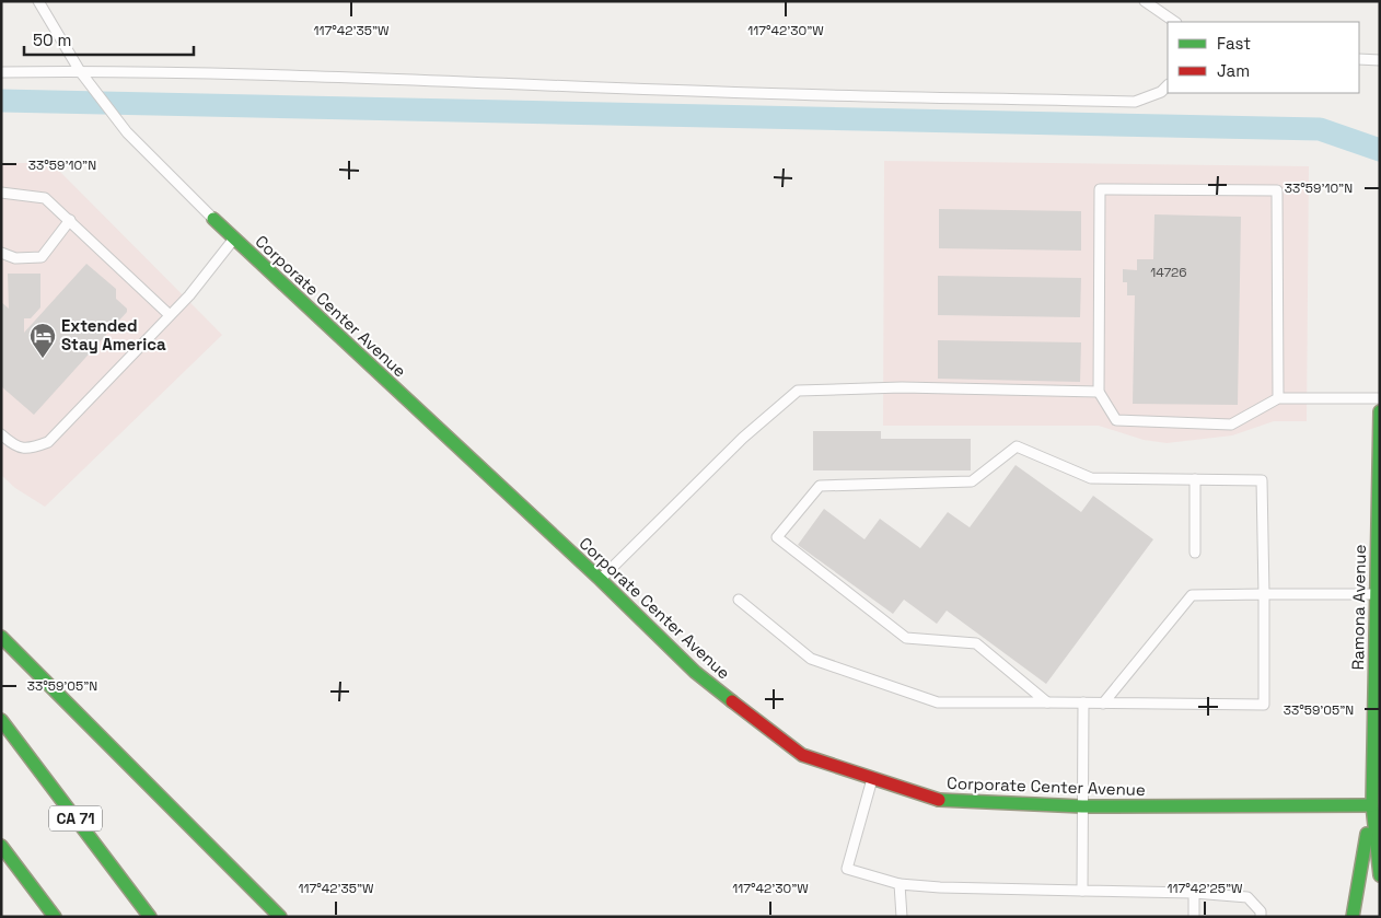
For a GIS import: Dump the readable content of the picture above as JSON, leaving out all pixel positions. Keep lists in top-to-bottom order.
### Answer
{
  "streets": {
    "main road": ["Corporate Center Avenue", "Ramona Avenue", "CA 71"]
  },
  "crossings": [
    ["Corporate Center Avenue", "Ramona Avenue"]
  ],
  "places": {
    "hotel": ["Extended Stay America"]
  },
  "house_numbers": ["14726"],
  "legend": ["Fast", "Jam"],
  "scale_bar": "50 m",
  "coordinates": [
    "117°42'35\"W",
    "117°42'30\"W",
    "33°59'10\"N",
    "33°59'05\"N",
    "117°42'25\"W"
  ]
}
